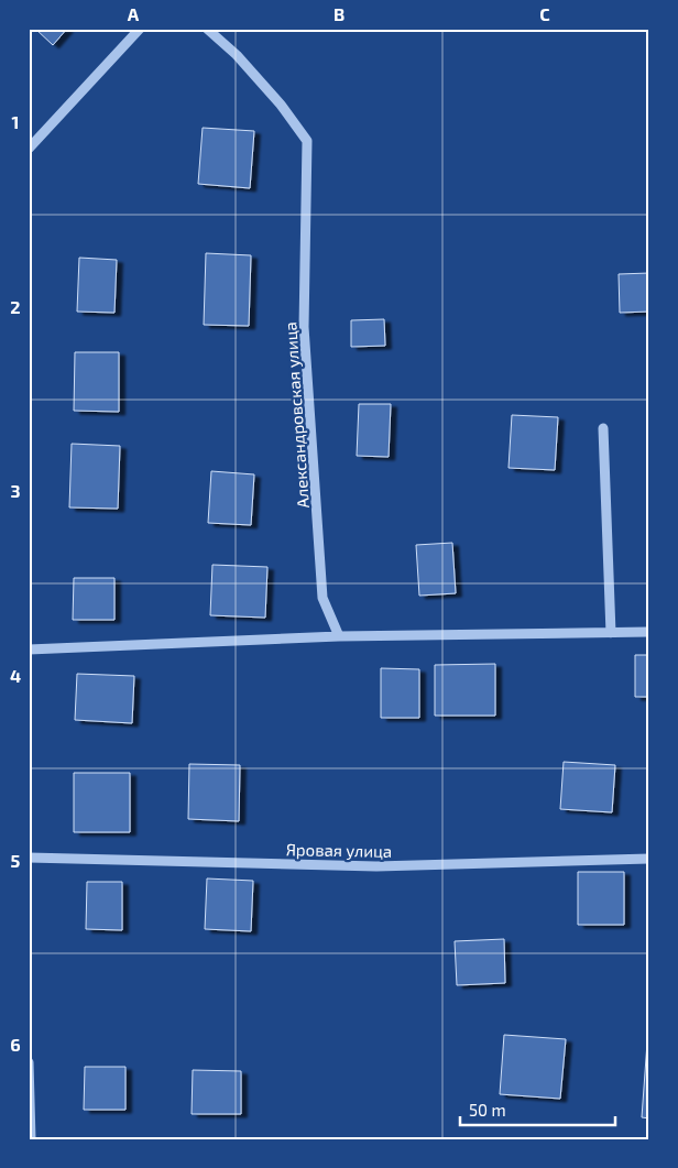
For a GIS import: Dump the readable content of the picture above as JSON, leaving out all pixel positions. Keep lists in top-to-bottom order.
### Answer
{
  "streets": {
    "street": ["Александровская улица", "Яровая улица"]
  },
  "scale_bar": "50 m",
  "grid": {
    "columns": ["A", "B", "C"],
    "rows": [
      "1",
      "2",
      "3",
      "4",
      "5",
      "6"
    ]
  }
}
